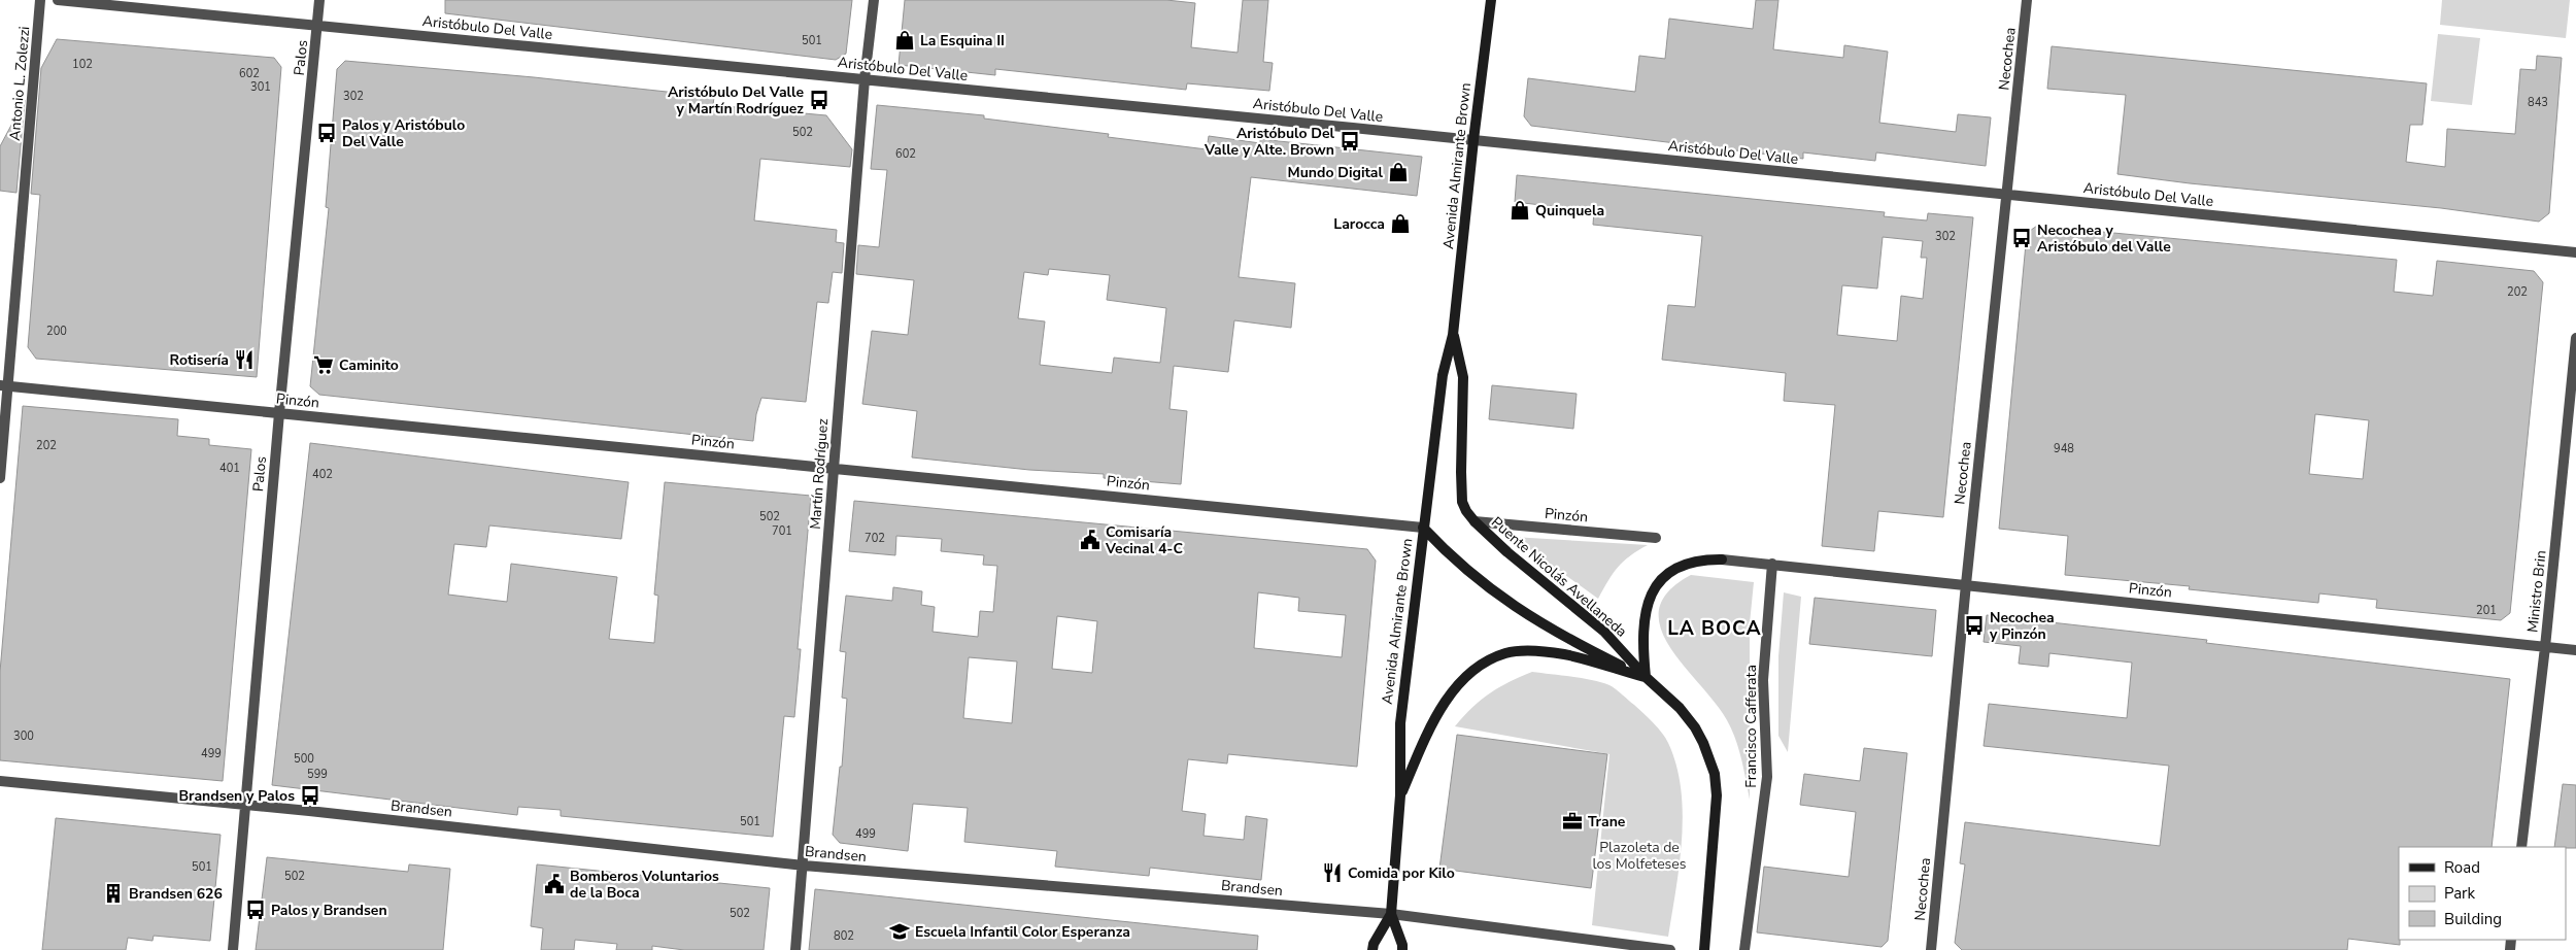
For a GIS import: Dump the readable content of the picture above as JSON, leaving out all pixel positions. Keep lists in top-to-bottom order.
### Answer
{
  "streets": {
    "main road": ["Avenida Almirante Brown", "Puente Nicolás Avellaneda"],
    "street": [
      "Aristóbulo Del Valle",
      "Palos",
      "Necochea",
      "Antonio L. Zolezzi",
      "Pinzón",
      "Martín Rodríguez",
      "Ministro Brin",
      "Francisco Cafferata",
      "Brandsen"
    ]
  },
  "crossings": [
    ["Aristóbulo Del Valle", "Palos"],
    ["Aristóbulo Del Valle", "Necochea"],
    ["Aristóbulo Del Valle", "Avenida Almirante Brown"],
    ["Aristóbulo Del Valle", "Martín Rodríguez"],
    ["Palos", "Pinzón"],
    ["Palos", "Brandsen"],
    ["Necochea", "Pinzón"],
    ["Antonio L. Zolezzi", "Pinzón"],
    ["Avenida Almirante Brown", "Pinzón"],
    ["Avenida Almirante Brown", "Puente Nicolás Avellaneda"],
    ["Avenida Almirante Brown", "Brandsen"],
    ["Pinzón", "Martín Rodríguez"],
    ["Pinzón", "Puente Nicolás Avellaneda"],
    ["Pinzón", "Ministro Brin"],
    ["Pinzón", "Francisco Cafferata"],
    ["Martín Rodríguez", "Brandsen"]
  ],
  "districts": ["LA BOCA"],
  "parks": ["Plazoleta de los Molfeteses"],
  "places": {
    "shop": [
      "La Esquina II",
      "Mundo Digital",
      "Quinquela",
      "Larocca"
    ],
    "bus stop": [
      "Aristóbulo Del Valle y Martín Rodríguez",
      "Palos y Aristóbulo Del Valle",
      "Aristóbulo Del Valle y Alte. Brown",
      "Necochea y Aristóbulo del Valle",
      "Necochea y Pinzón",
      "Brandsen y Palos",
      "Palos y Brandsen"
    ],
    "restaurant": ["Rotisería", "Comida por Kilo"],
    "supermarket": ["Caminito"],
    "public building": ["Comisaría Vecinal 4-C", "Bomberos Voluntarios de la Boca"],
    "office": ["Trane"],
    "building": ["Brandsen 626"],
    "school or university": ["Escuela Infantil Color Esperanza"]
  },
  "house_numbers": [
    "501",
    "102",
    "602",
    "301",
    "302",
    "843",
    "502",
    "602",
    "302",
    "202",
    "200",
    "202",
    "948",
    "401",
    "402",
    "502",
    "701",
    "702",
    "201",
    "300",
    "499",
    "500",
    "599",
    "501",
    "499",
    "501",
    "502",
    "502",
    "802"
  ],
  "legend": ["Road", "Park", "Building"]
}
